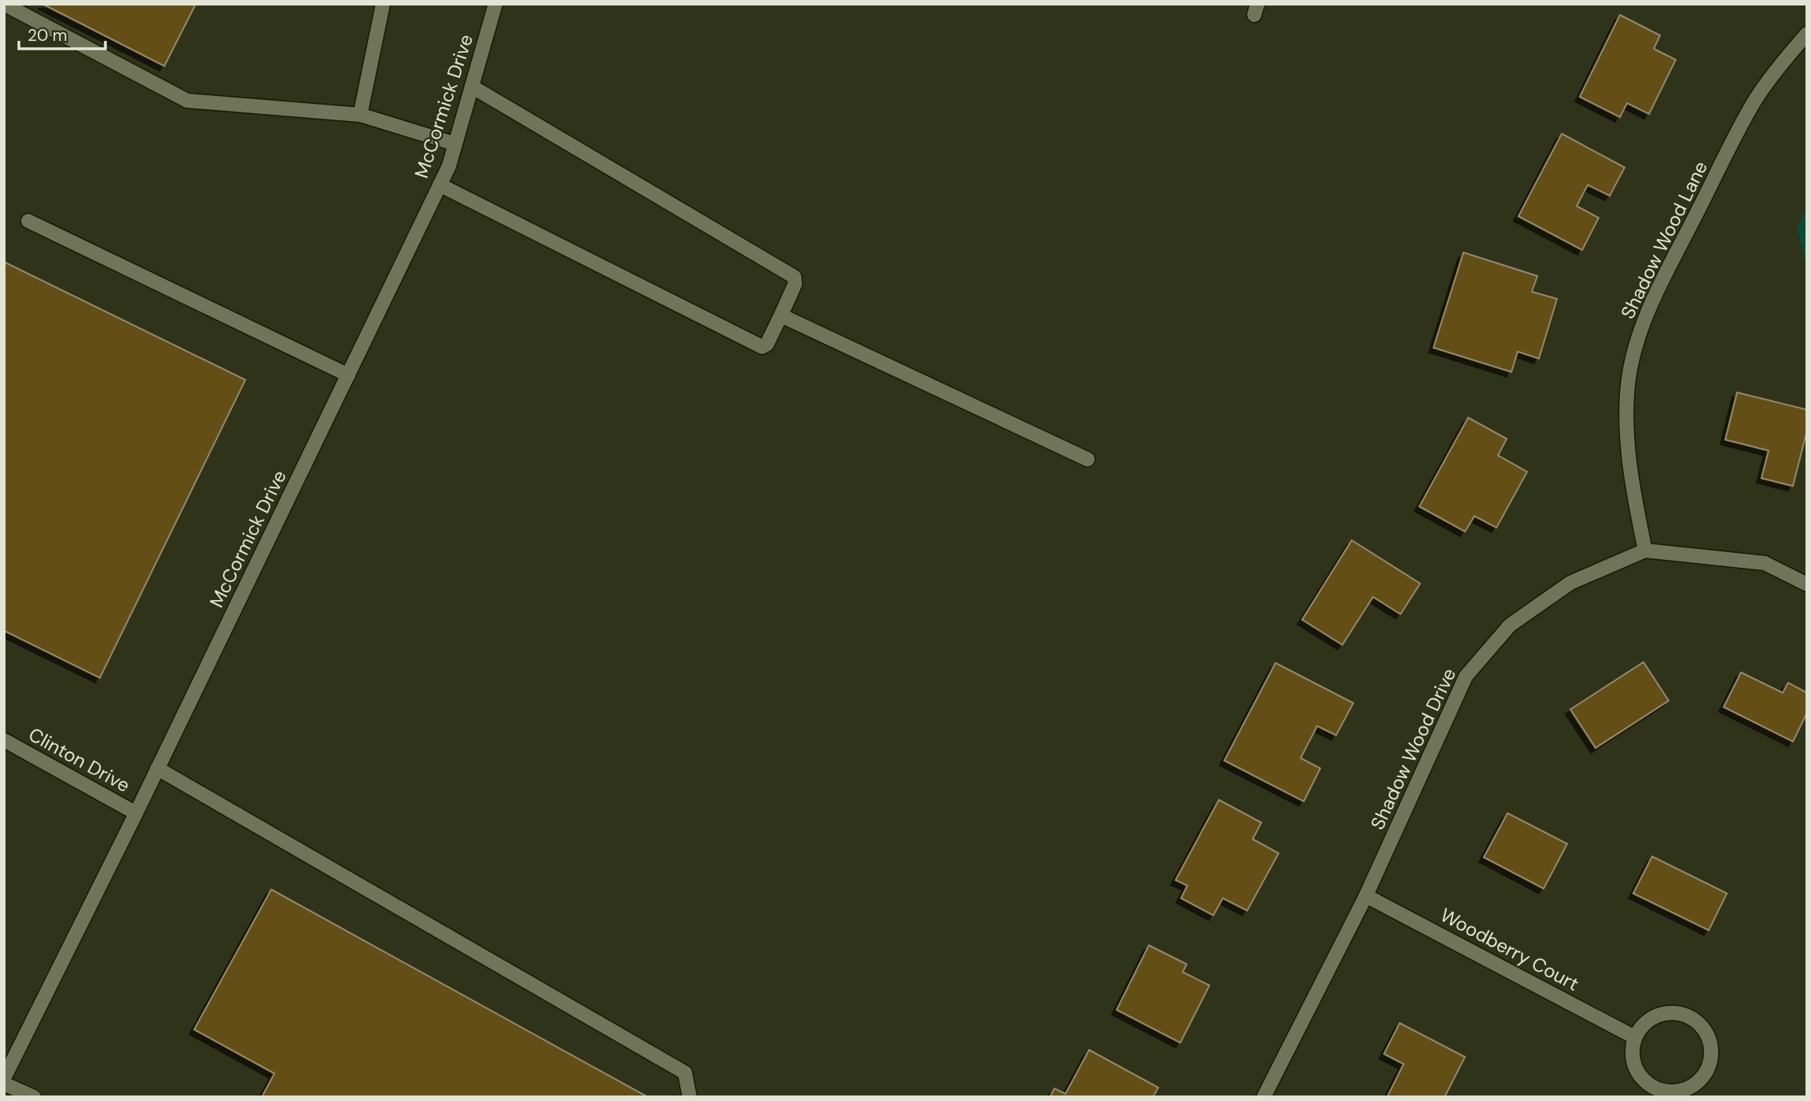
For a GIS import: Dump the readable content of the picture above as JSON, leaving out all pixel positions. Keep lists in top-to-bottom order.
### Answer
{
  "streets": {
    "street": [
      "McCormick Drive",
      "Shadow Wood Lane",
      "Shadow Wood Drive",
      "Clinton Drive",
      "Woodberry Court"
    ]
  },
  "crossings": [
    ["McCormick Drive", "Clinton Drive"],
    ["Shadow Wood Lane", "Shadow Wood Drive"],
    ["Shadow Wood Drive", "Woodberry Court"]
  ],
  "scale_bar": "20 m"
}
